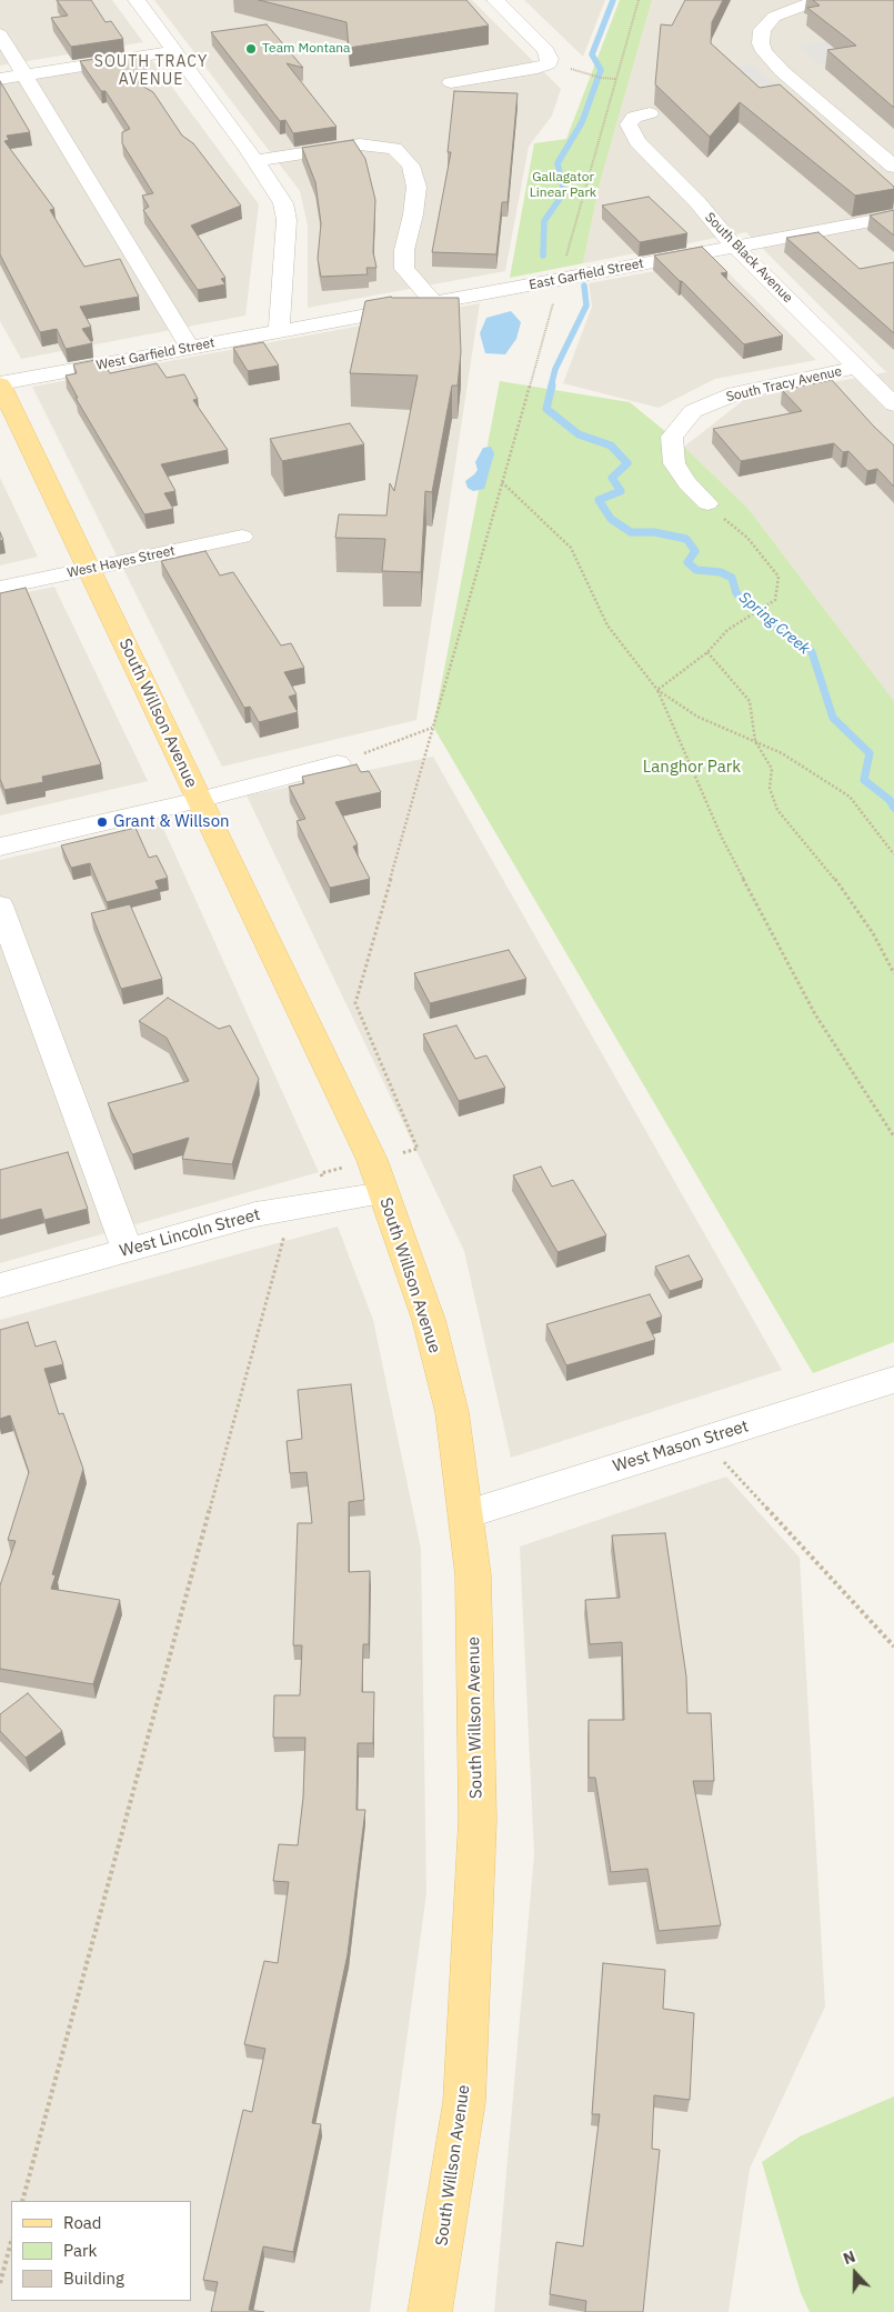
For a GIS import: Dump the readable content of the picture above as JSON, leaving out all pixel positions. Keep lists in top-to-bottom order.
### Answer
{
  "streets": {
    "main road": ["South Willson Avenue"],
    "street": [
      "South Black Avenue",
      "East Garfield Street",
      "West Garfield Street",
      "South Tracy Avenue",
      "West Hayes Street",
      "West Lincoln Street",
      "West Mason Street"
    ]
  },
  "crossings": [
    ["South Black Avenue", "East Garfield Street"],
    ["South Black Avenue", "South Tracy Avenue"],
    ["East Garfield Street", "West Garfield Street"],
    ["West Garfield Street", "South Willson Avenue"],
    ["West Hayes Street", "South Willson Avenue"],
    ["South Willson Avenue", "West Lincoln Street"],
    ["South Willson Avenue", "West Mason Street"]
  ],
  "districts": ["SOUTH TRACY AVENUE"],
  "water": ["Spring Creek"],
  "parks": ["Gallagator Linear Park", "Langhor Park"],
  "places": ["Team Montana", "Grant & Willson"],
  "legend": ["Road", "Park", "Building"],
  "north": "top"
}
